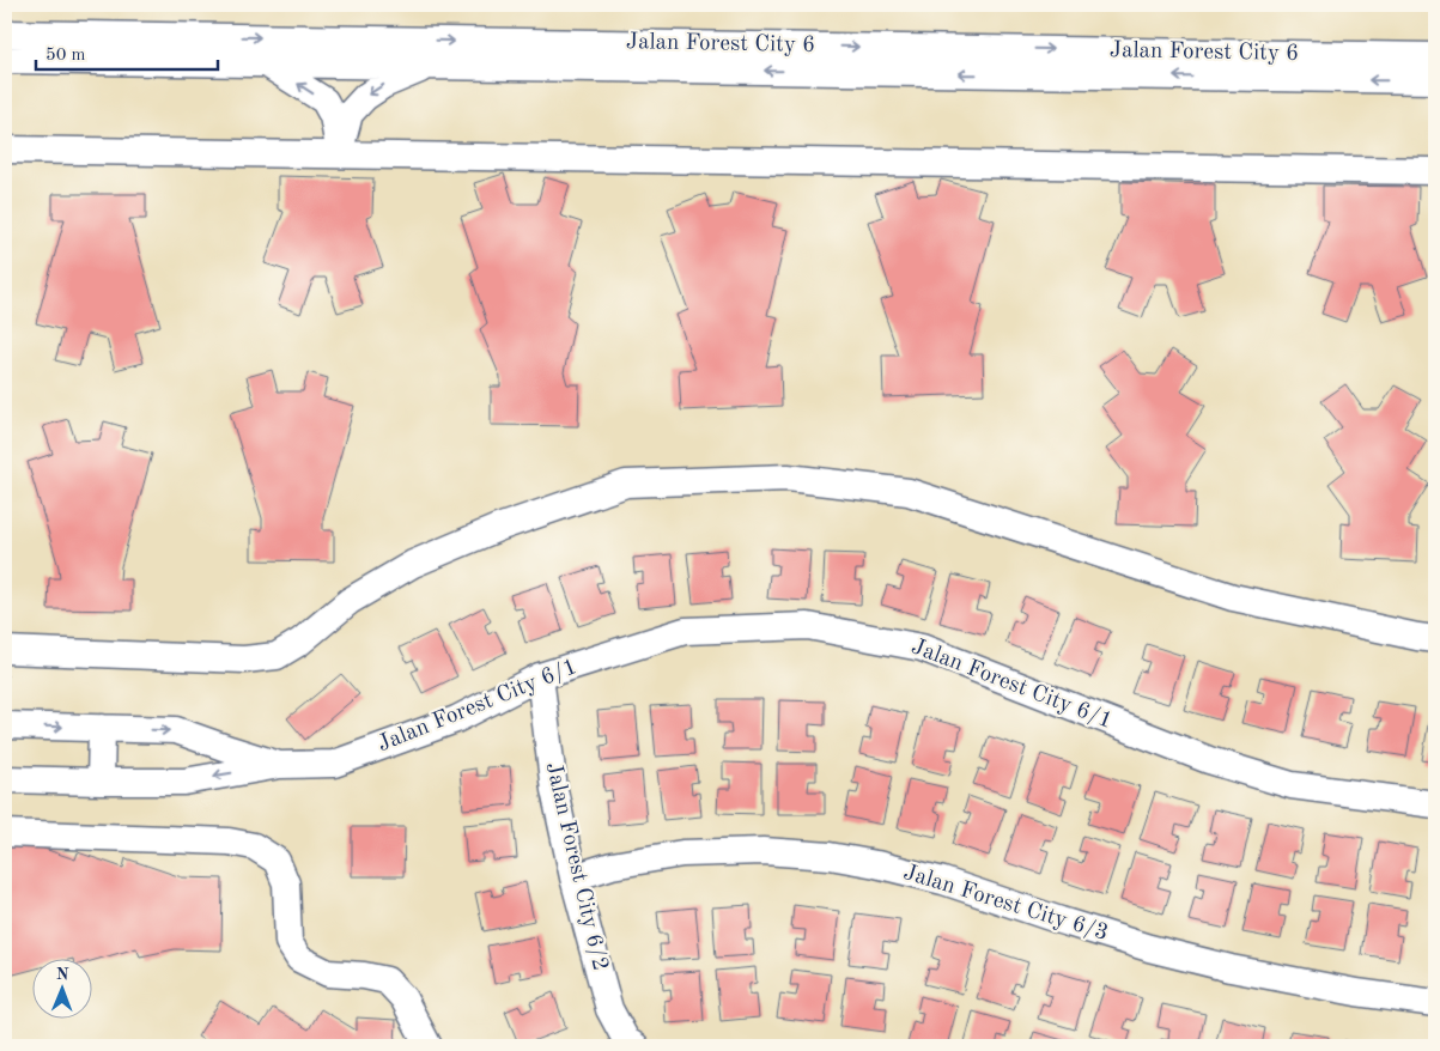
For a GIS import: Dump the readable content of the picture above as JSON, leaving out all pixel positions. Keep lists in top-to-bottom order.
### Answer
{
  "streets": {
    "street": [
      "Jalan Forest City 6",
      "Jalan Forest City 6/1",
      "Jalan Forest City 6/2",
      "Jalan Forest City 6/3"
    ]
  },
  "crossings": [
    ["Jalan Forest City 6/1", "Jalan Forest City 6/2"],
    ["Jalan Forest City 6/2", "Jalan Forest City 6/3"]
  ],
  "scale_bar": "50 m",
  "north": "top"
}
